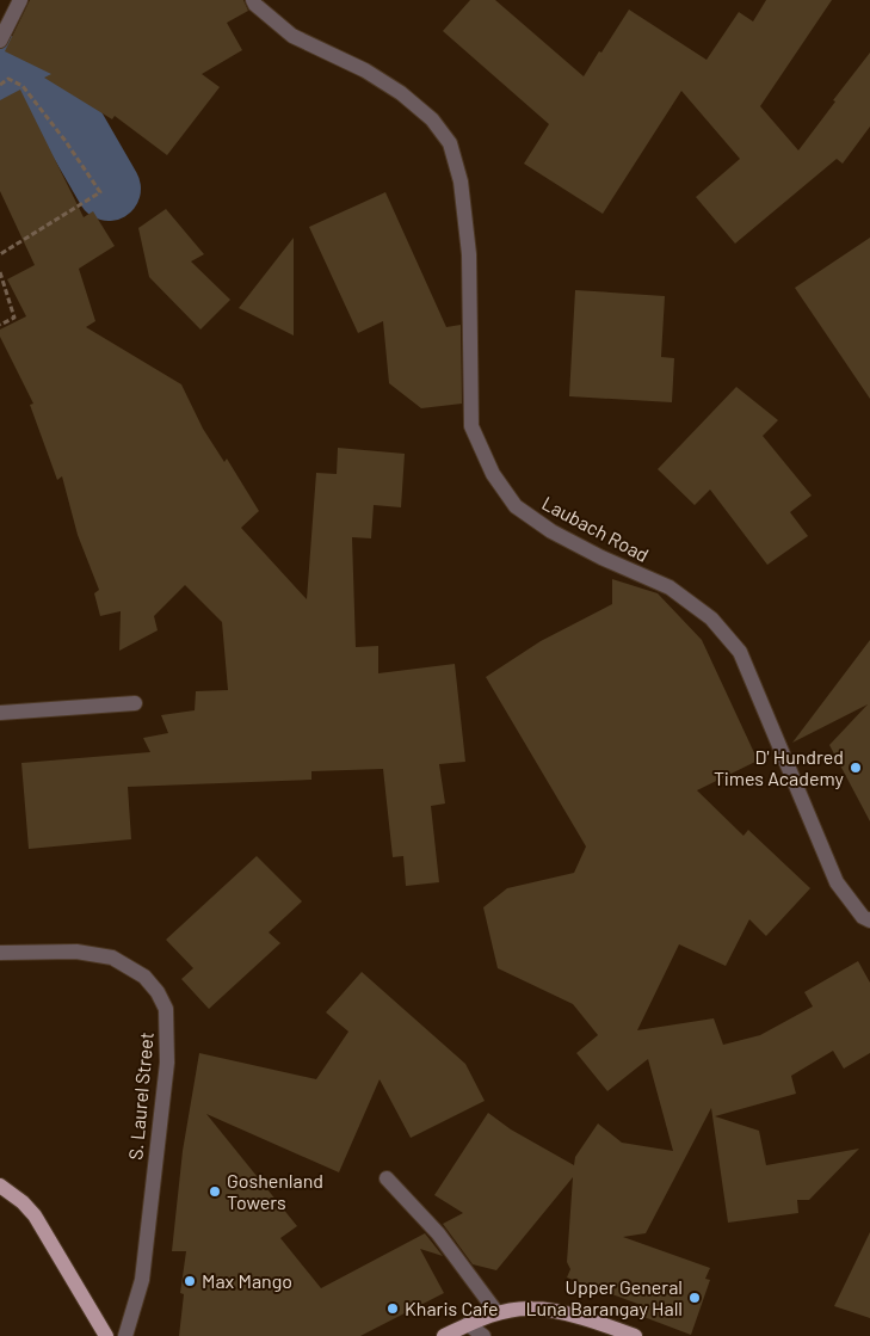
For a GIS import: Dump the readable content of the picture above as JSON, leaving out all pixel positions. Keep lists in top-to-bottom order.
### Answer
{
  "streets": {
    "street": ["Laubach Road", "S. Laurel Street"]
  },
  "places": [
    "D' Hundred Times Academy",
    "Goshenland Towers",
    "Max Mango",
    "Upper General Luna Barangay Hall",
    "Kharis Cafe"
  ]
}
